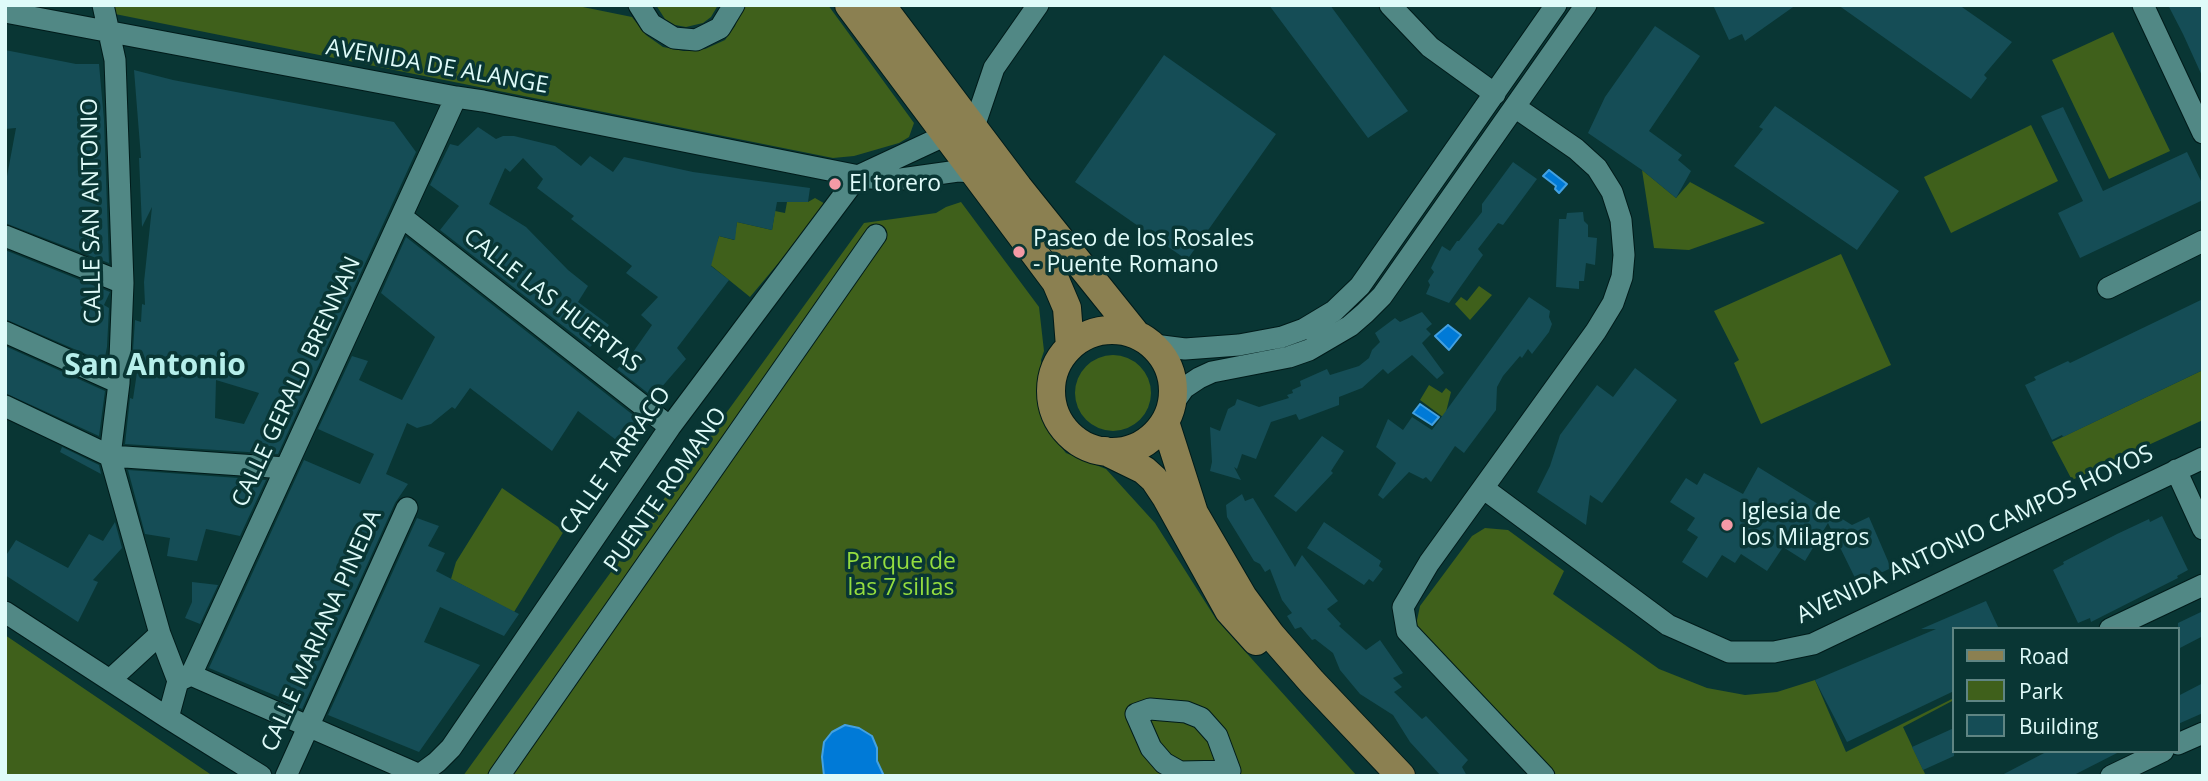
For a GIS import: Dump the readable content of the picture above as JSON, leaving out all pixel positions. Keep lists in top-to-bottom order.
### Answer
{
  "streets": {
    "street": [
      "AVENIDA DE ALANGE",
      "CALLE SAN ANTONIO",
      "CALLE LAS HUERTAS",
      "CALLE GERALD BRENNAN",
      "CALLE TARRACO",
      "PUENTE ROMANO",
      "AVENIDA ANTONIO CAMPOS HOYOS",
      "CALLE MARIANA PINEDA"
    ]
  },
  "crossings": [
    ["AVENIDA DE ALANGE", "CALLE SAN ANTONIO"],
    ["AVENIDA DE ALANGE", "CALLE GERALD BRENNAN"],
    ["AVENIDA DE ALANGE", "CALLE TARRACO"],
    ["CALLE SAN ANTONIO", "CALLE GERALD BRENNAN"],
    ["CALLE LAS HUERTAS", "CALLE GERALD BRENNAN"],
    ["CALLE LAS HUERTAS", "CALLE TARRACO"]
  ],
  "districts": ["San Antonio"],
  "parks": ["Parque de las 7 sillas"],
  "places": ["El torero", "Paseo de los Rosales - Puente Romano", "Iglesia de los Milagros"],
  "legend": ["Road", "Park", "Building"]
}
